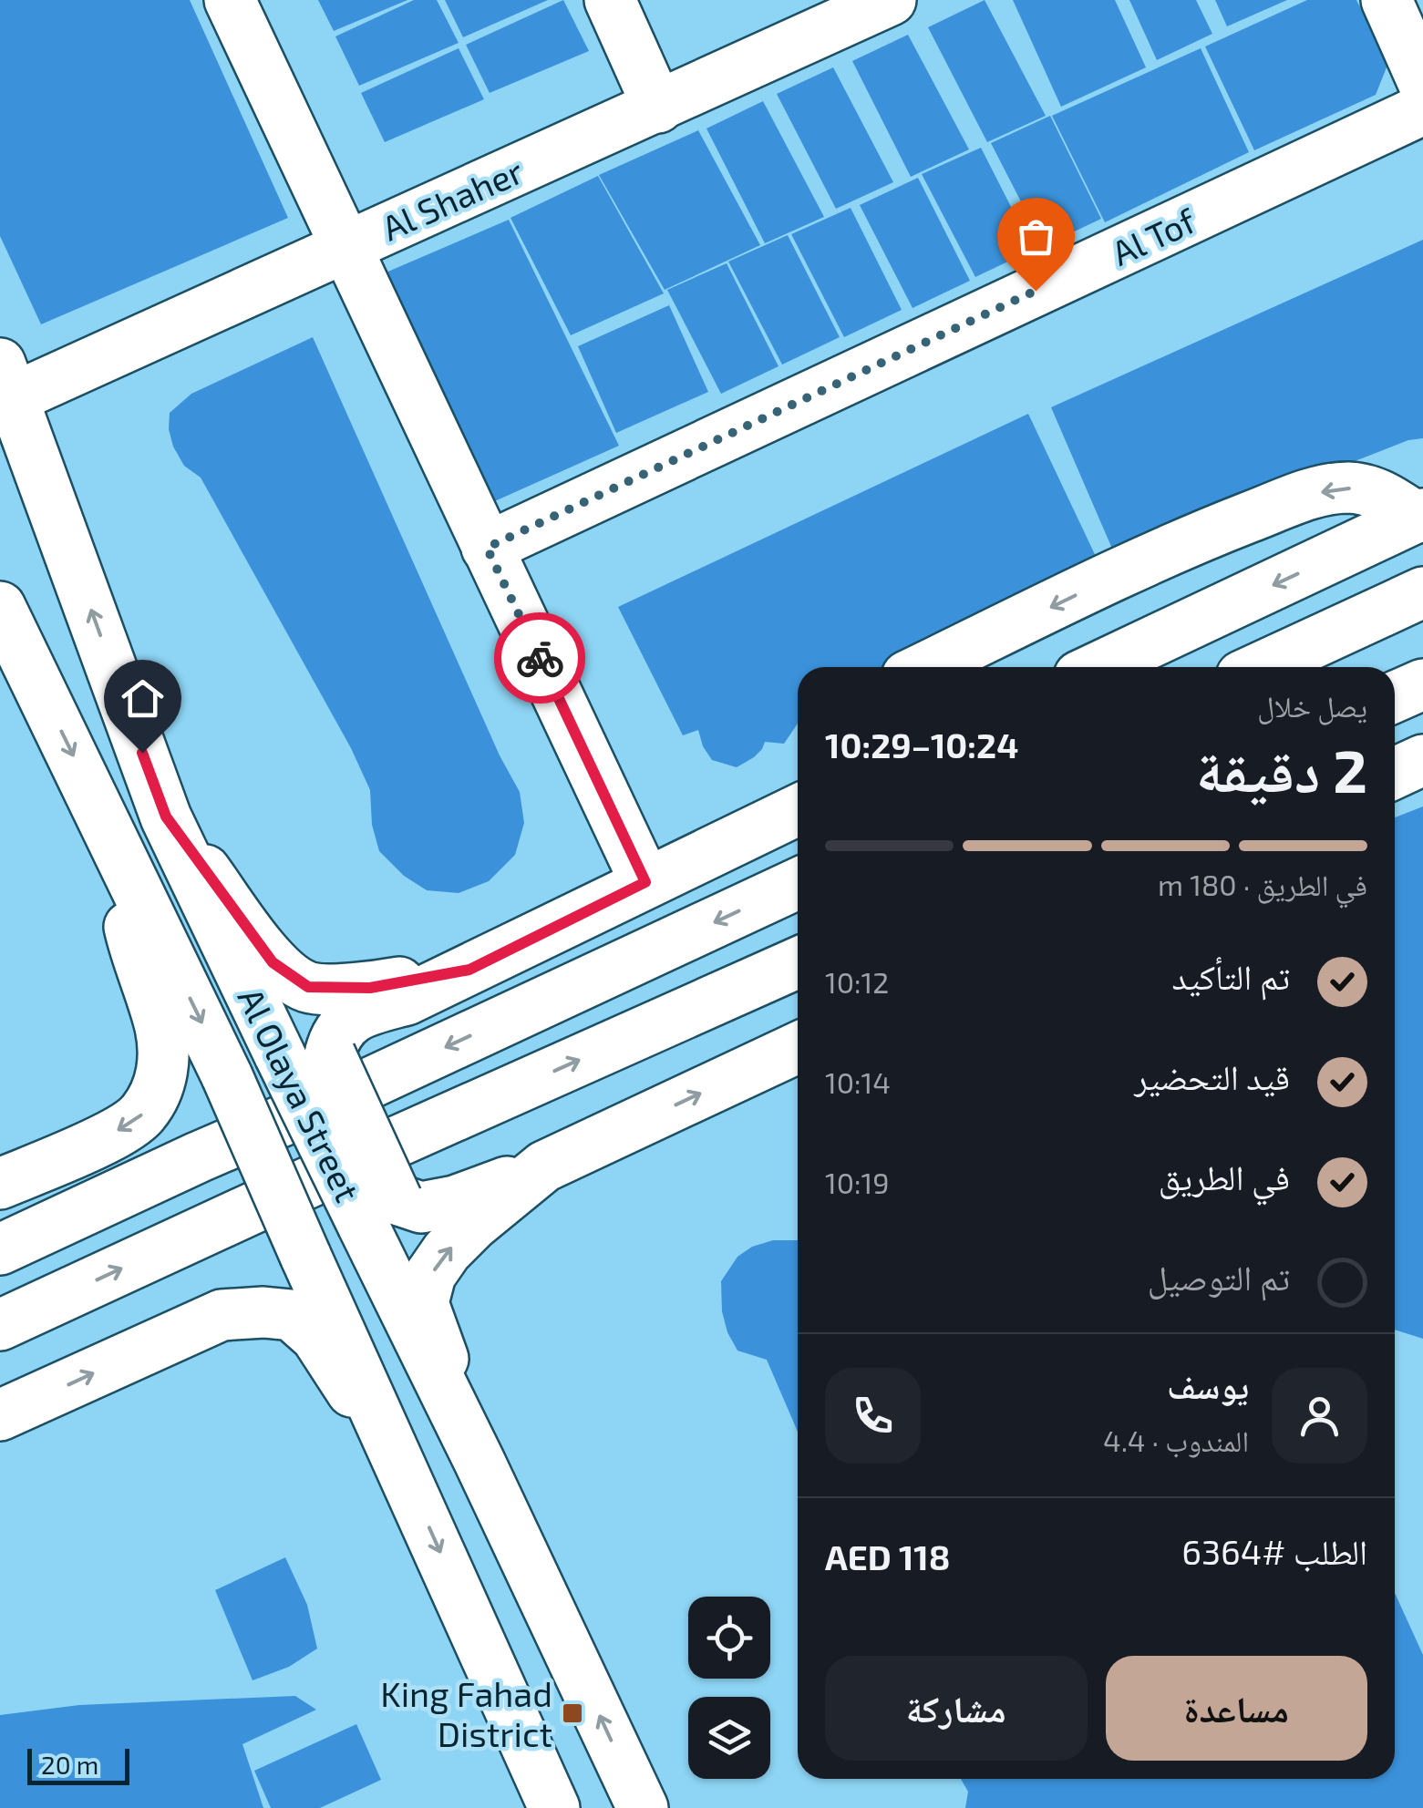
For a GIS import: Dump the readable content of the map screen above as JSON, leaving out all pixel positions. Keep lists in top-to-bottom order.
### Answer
{
  "streets": {
    "street": ["Al Shaher", "Al Tof", "Al Olaya Street"]
  },
  "crossings": [
    ["Al Shaher", "Al Olaya Street"]
  ],
  "places": {
    "transit": ["King Fahad District"]
  },
  "scale_bar": "20 m",
  "page": {
    "heading": ["2 دقيقة", "يصل خلال", "10:24–10:29"],
    "panel": [
      "يوسف",
      "المندوب · 4.4",
      "الطلب #6364",
      "AED 118"
    ],
    "bar": "في الطريق · 180 m",
    "list": [
      ["تم التأكيد", "10:12"],
      ["قيد التحضير", "10:14"],
      ["في الطريق", "10:19"],
      "تم التوصيل"
    ],
    "buttons": ["مساعدة", "مشاركة"],
    "scale": "20 m"
  }
}
